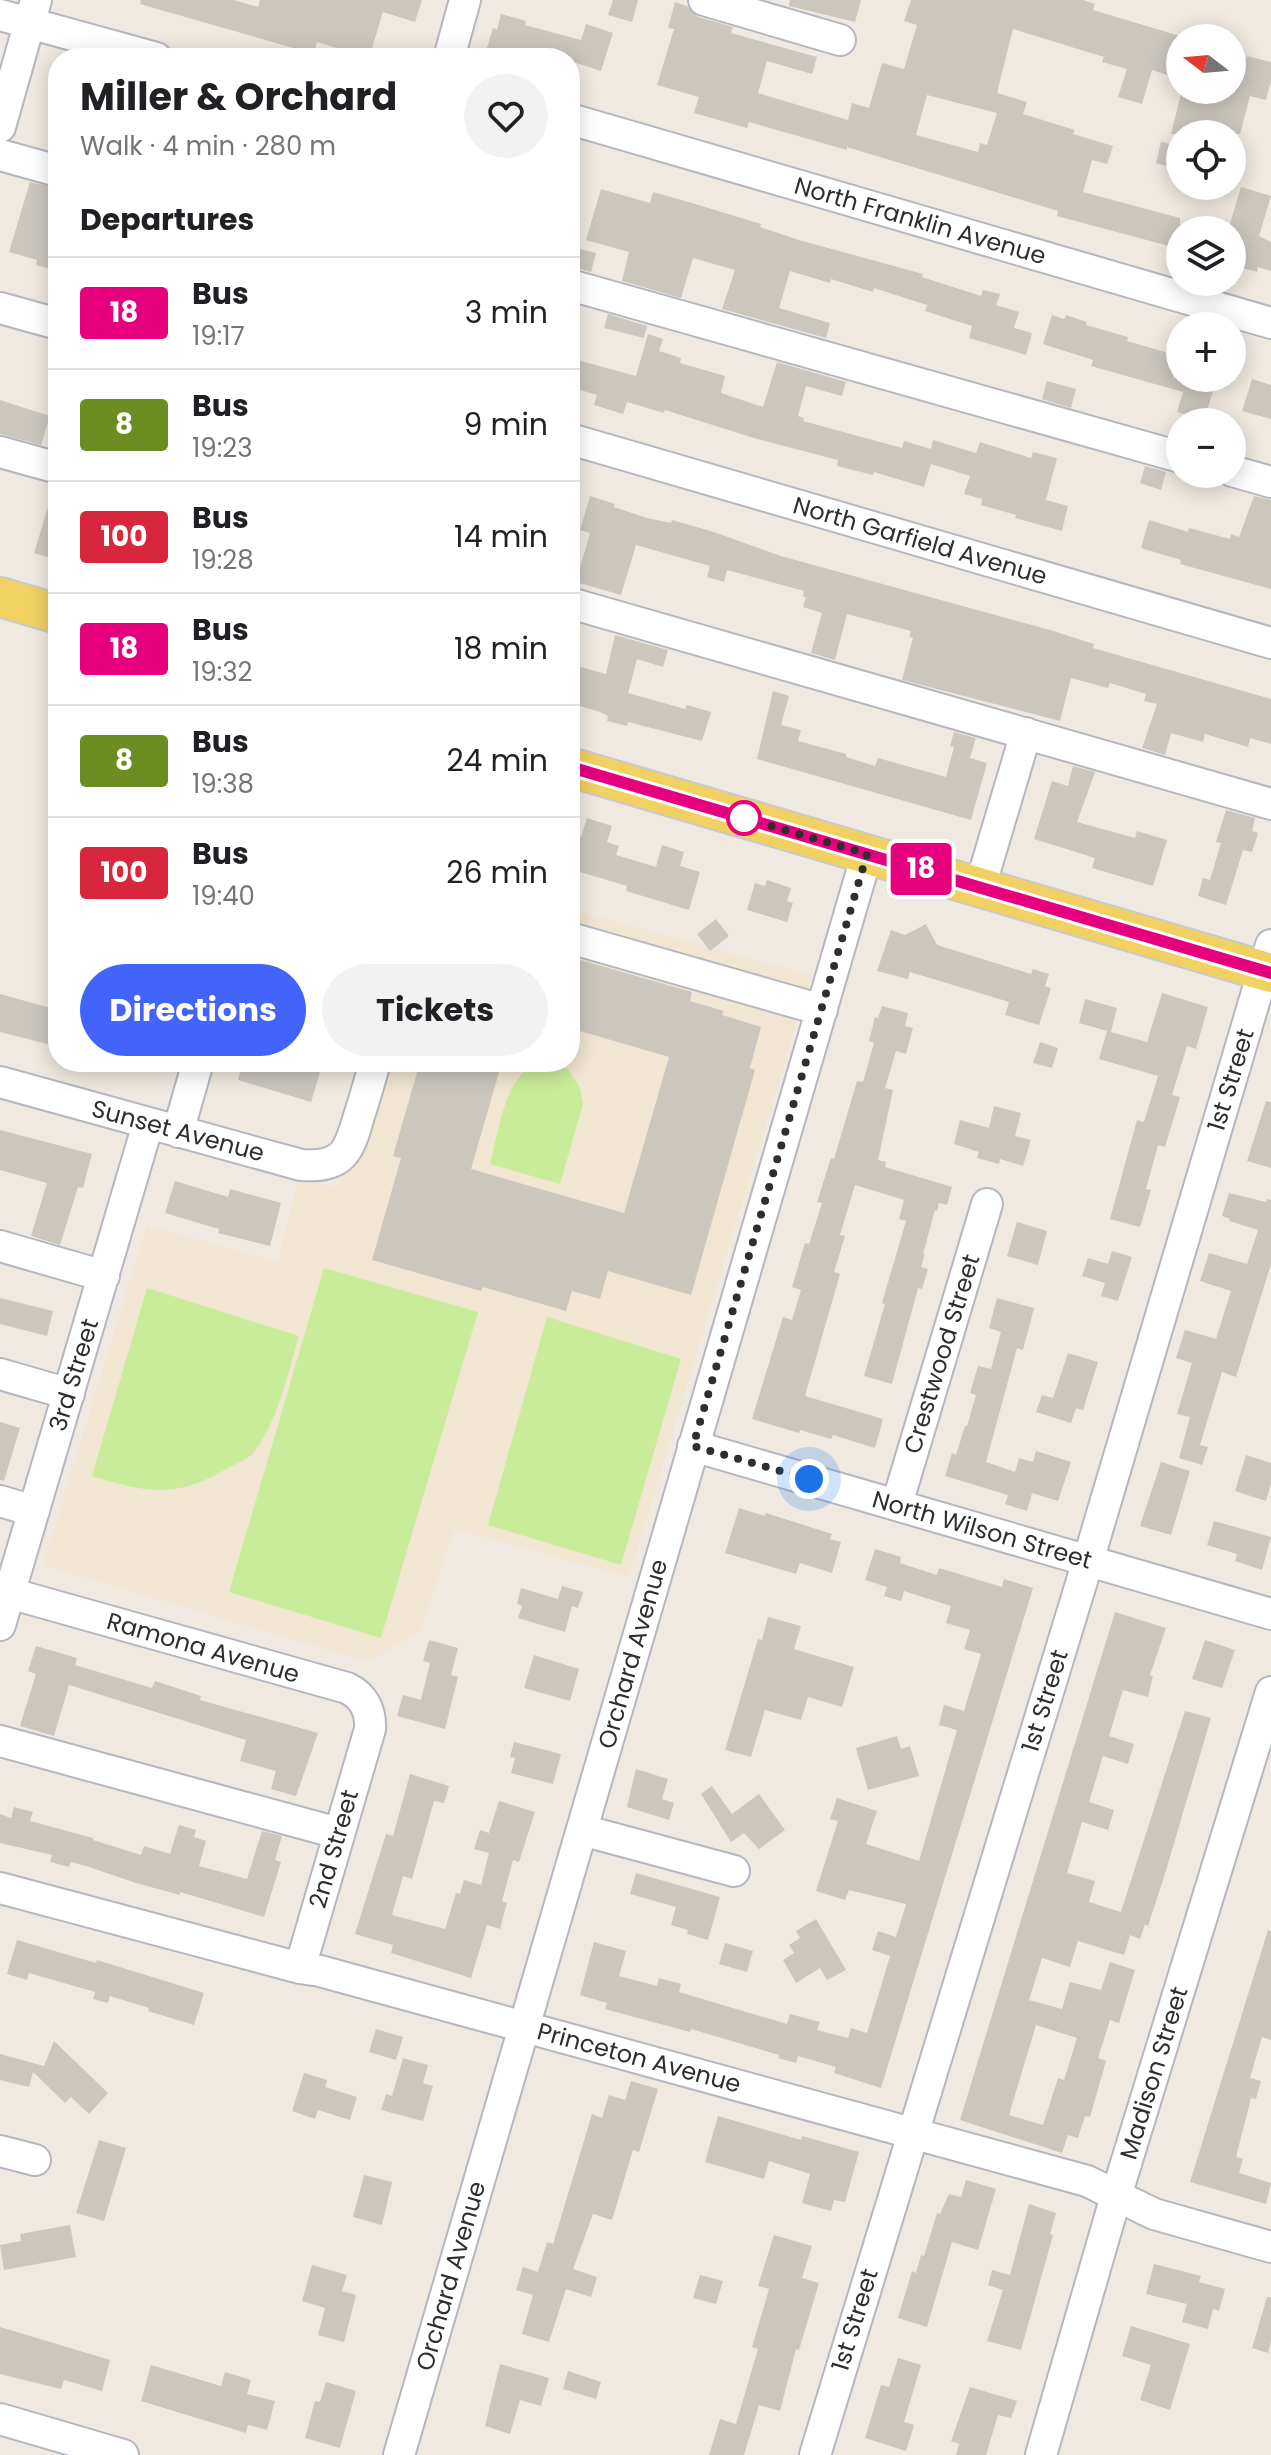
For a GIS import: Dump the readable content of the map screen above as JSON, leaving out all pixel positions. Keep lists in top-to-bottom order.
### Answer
{
  "streets": {
    "street": [
      "North Franklin Avenue",
      "North Garfield Avenue",
      "1st Street",
      "Sunset Avenue",
      "Crestwood Street",
      "3rd Street",
      "North Wilson Street",
      "Ramona Avenue",
      "Orchard Avenue",
      "2nd Street",
      "Princeton Avenue",
      "Madison Street"
    ]
  },
  "crossings": [
    ["1st Street", "North Wilson Street"],
    ["1st Street", "Princeton Avenue"],
    ["Sunset Avenue", "3rd Street"],
    ["Crestwood Street", "North Wilson Street"],
    ["3rd Street", "Ramona Avenue"],
    ["North Wilson Street", "Orchard Avenue"],
    ["Ramona Avenue", "2nd Street"],
    ["Orchard Avenue", "Princeton Avenue"],
    ["2nd Street", "Princeton Avenue"],
    ["Princeton Avenue", "Madison Street"]
  ],
  "lines": ["bus line 18"],
  "north": "left",
  "page": {
    "on_map": "18",
    "map_buttons": ["+", "−"],
    "heading": [
      ["Miller & Orchard", "Walk · 4 min · 280 m"],
      "Departures"
    ],
    "list": [
      {
        "mark": "18",
        "name": "Bus",
        "note": "19:17",
        "value": "3 min"
      },
      {
        "mark": "8",
        "name": "Bus",
        "note": "19:23",
        "value": "9 min"
      },
      {
        "mark": "100",
        "name": "Bus",
        "note": "19:28",
        "value": "14 min"
      },
      {
        "mark": "18",
        "name": "Bus",
        "note": "19:32",
        "value": "18 min"
      },
      {
        "mark": "8",
        "name": "Bus",
        "note": "19:38",
        "value": "24 min"
      },
      {
        "mark": "100",
        "name": "Bus",
        "note": "19:40",
        "value": "26 min"
      }
    ],
    "buttons": ["Directions", "Tickets"]
  }
}
